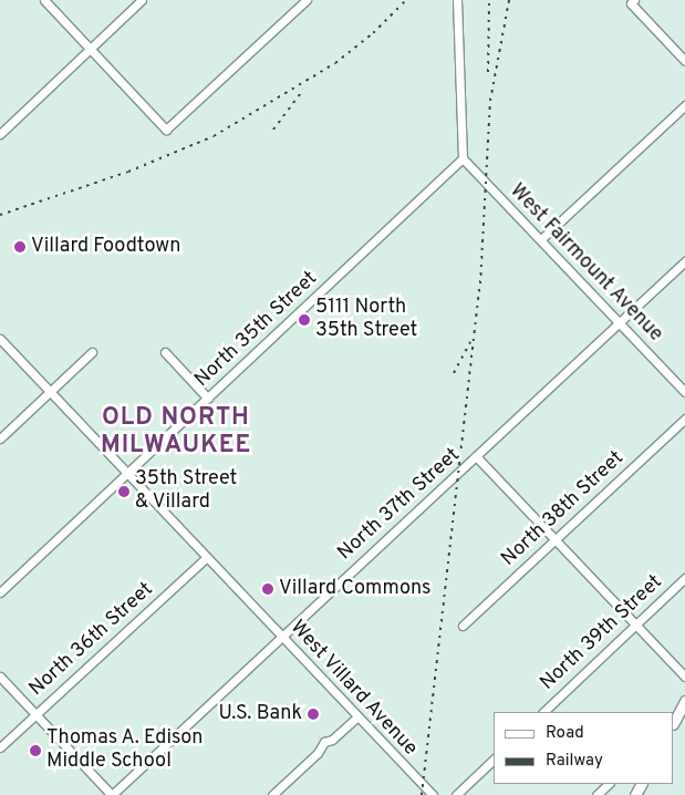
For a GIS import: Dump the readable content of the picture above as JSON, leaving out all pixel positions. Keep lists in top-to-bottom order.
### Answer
{
  "streets": {
    "street": [
      "West Fairmount Avenue",
      "North 35th Street",
      "North 37th Street",
      "North 38th Street",
      "North 39th Street",
      "North 36th Street",
      "West Villard Avenue"
    ]
  },
  "crossings": [
    ["West Fairmount Avenue", "North 35th Street"],
    ["West Fairmount Avenue", "North 37th Street"],
    ["North 35th Street", "West Villard Avenue"],
    ["North 37th Street", "West Villard Avenue"],
    ["North 36th Street", "West Villard Avenue"]
  ],
  "districts": ["OLD NORTH MILWAUKEE"],
  "places": [
    "Villard Foodtown",
    "5111 North 35th Street",
    "35th Street & Villard",
    "Villard Commons",
    "U.S. Bank",
    "Thomas A. Edison Middle School"
  ],
  "legend": ["Road", "Railway"]
}
